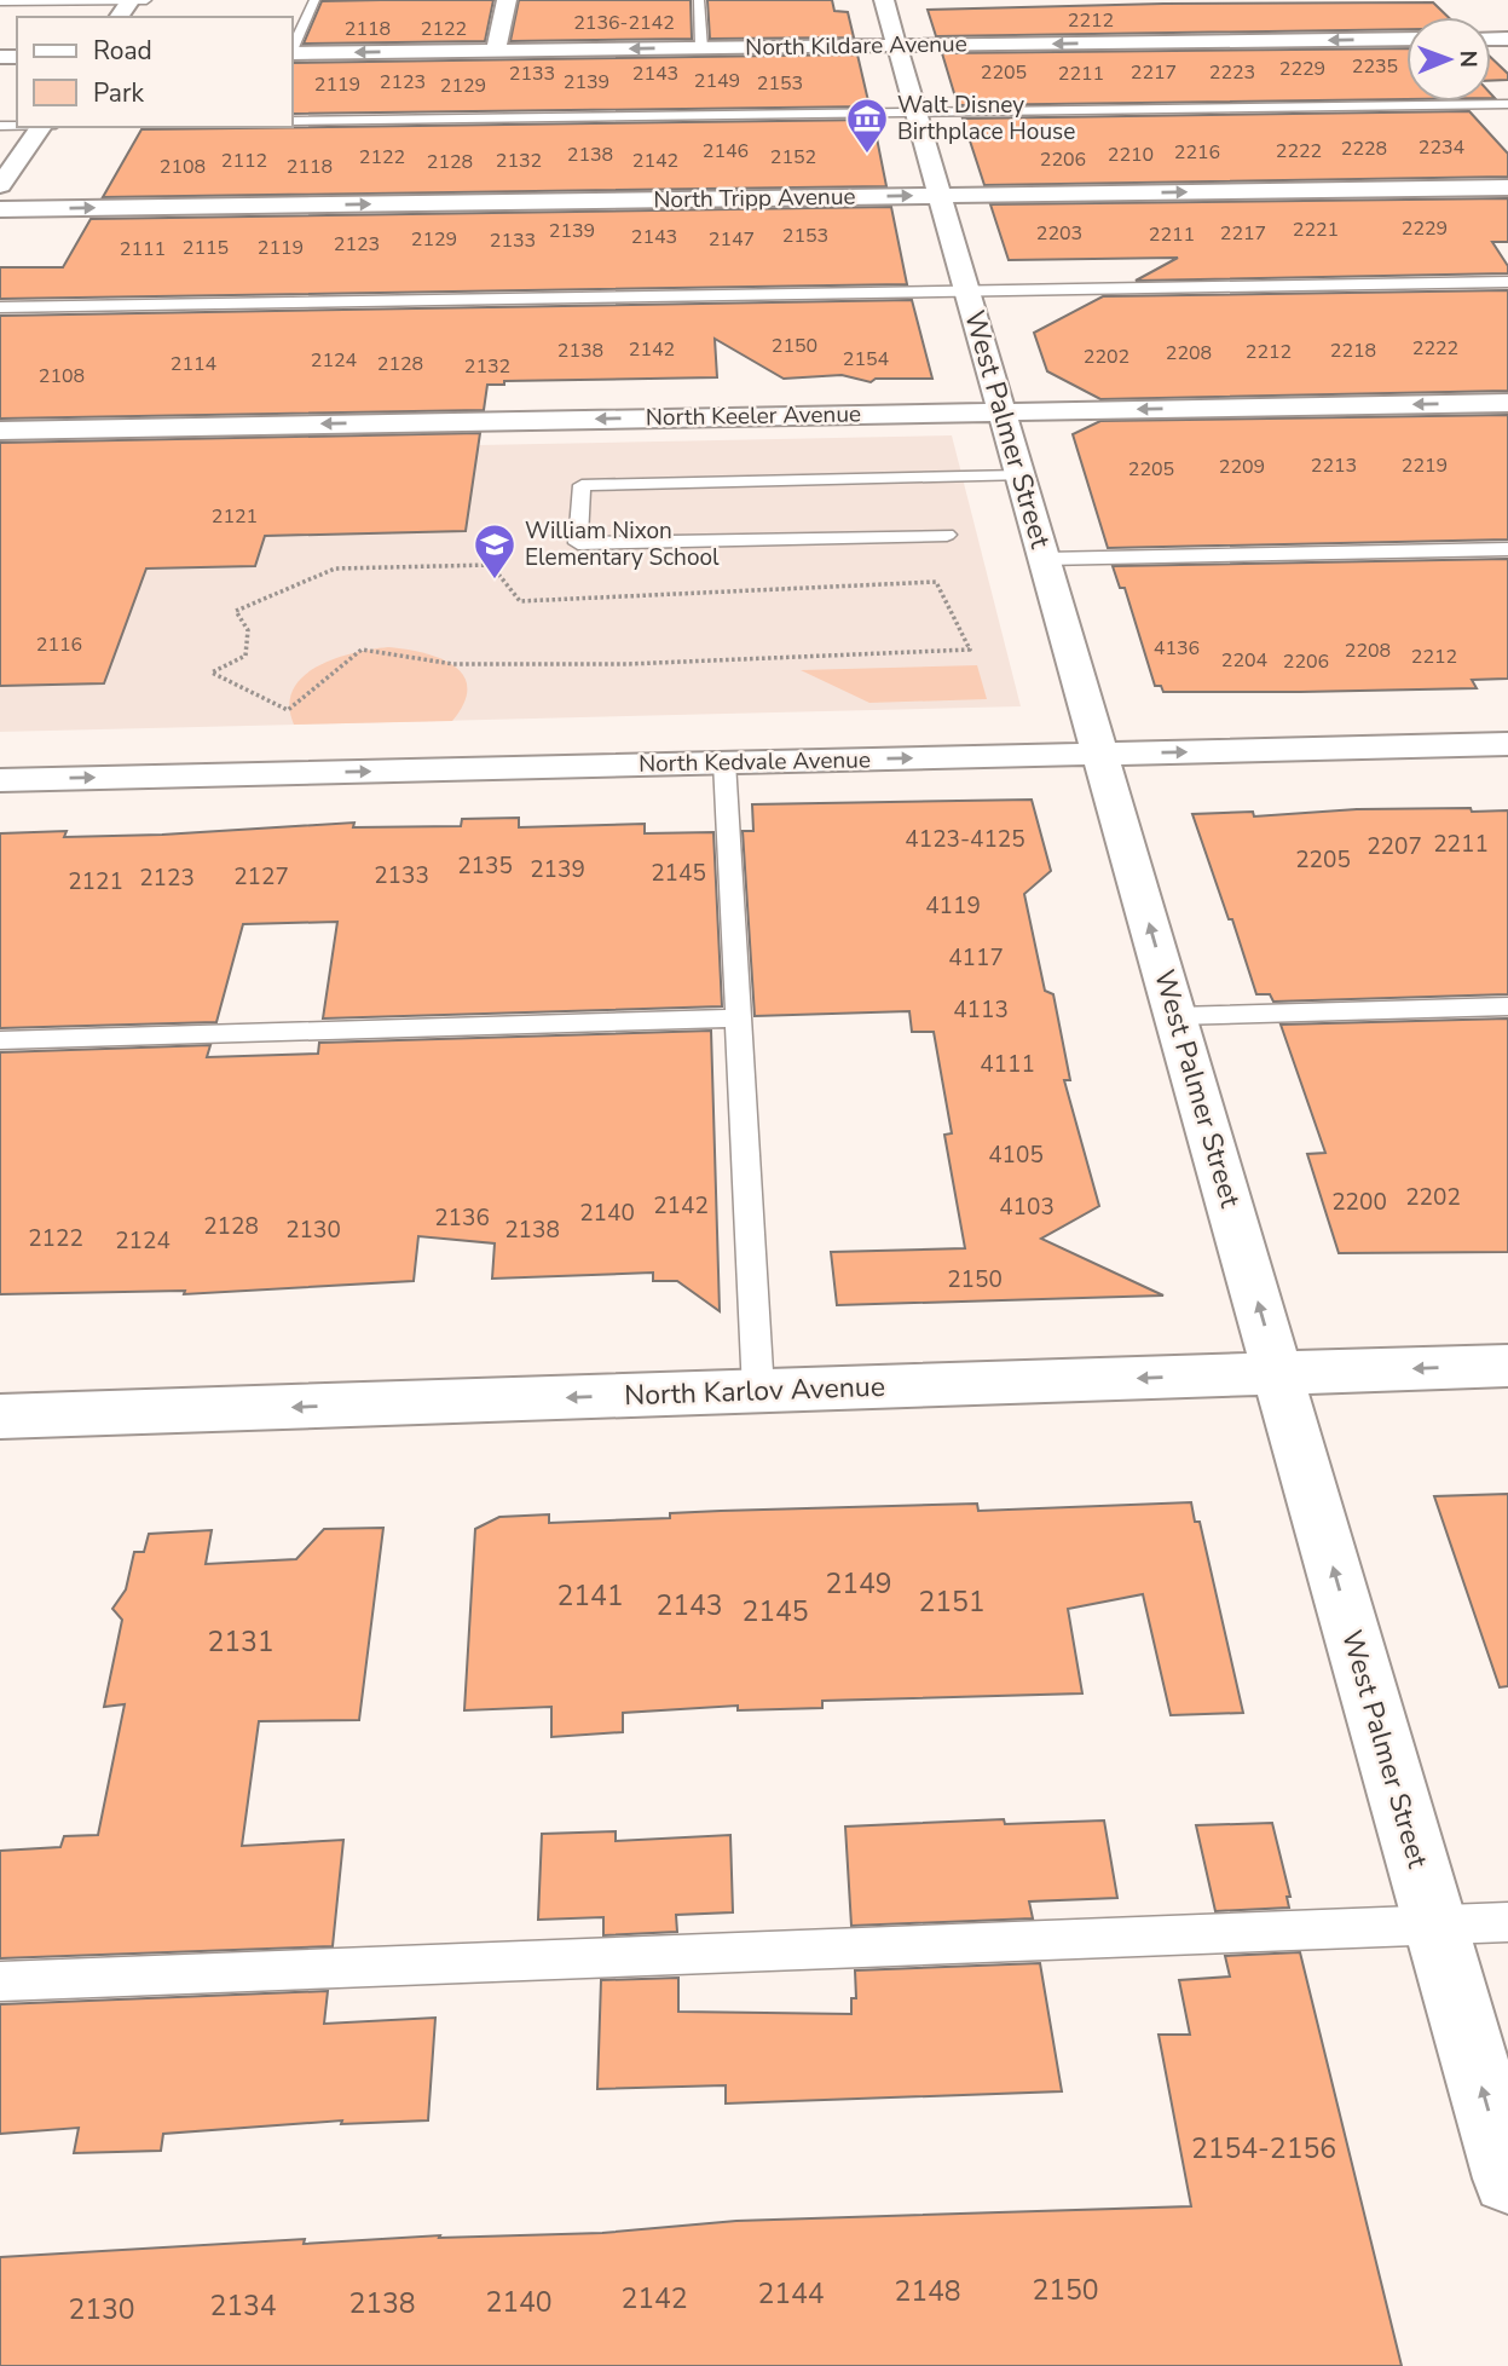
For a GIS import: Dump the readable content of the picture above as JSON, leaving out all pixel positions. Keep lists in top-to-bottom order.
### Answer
{
  "streets": {
    "street": [
      "North Kildare Avenue",
      "North Tripp Avenue",
      "North Keeler Avenue",
      "West Palmer Street",
      "North Kedvale Avenue",
      "North Karlov Avenue"
    ]
  },
  "crossings": [
    ["North Kildare Avenue", "West Palmer Street"],
    ["North Tripp Avenue", "West Palmer Street"],
    ["North Keeler Avenue", "West Palmer Street"],
    ["West Palmer Street", "North Kedvale Avenue"],
    ["West Palmer Street", "North Karlov Avenue"]
  ],
  "one_way": [
    "North Kildare Avenue",
    "North Tripp Avenue",
    "North Keeler Avenue",
    "West Palmer Street",
    "North Kedvale Avenue",
    "North Karlov Avenue"
  ],
  "places": {
    "museum": ["Walt Disney Birthplace House"],
    "school or university": ["William Nixon Elementary School"]
  },
  "house_numbers": [
    "2212",
    "2136-2142",
    "2118",
    "2122",
    "2235",
    "2229",
    "2205",
    "2217",
    "2223",
    "2133",
    "2143",
    "2211",
    "2149",
    "2123",
    "2139",
    "2153",
    "2119",
    "2129",
    "2234",
    "2228",
    "2146",
    "2222",
    "2216",
    "2138",
    "2210",
    "2122",
    "2152",
    "2206",
    "2112",
    "2132",
    "2142",
    "2128",
    "2108",
    "2118",
    "2229",
    "2221",
    "2139",
    "2203",
    "2217",
    "2211",
    "2153",
    "2143",
    "2129",
    "2147",
    "2133",
    "2123",
    "2115",
    "2119",
    "2111",
    "2150",
    "2222",
    "2142",
    "2138",
    "2218",
    "2212",
    "2208",
    "2202",
    "2154",
    "2124",
    "2114",
    "2128",
    "2132",
    "2108",
    "2213",
    "2219",
    "2209",
    "2205",
    "2121",
    "2116",
    "4136",
    "2208",
    "2212",
    "2204",
    "2206",
    "4123-4125",
    "2211",
    "2207",
    "2205",
    "2135",
    "2139",
    "2145",
    "2133",
    "2127",
    "2123",
    "2121",
    "4119",
    "4117",
    "4113",
    "4111",
    "4105",
    "2202",
    "2200",
    "2142",
    "4103",
    "2140",
    "2136",
    "2128",
    "2130",
    "2138",
    "2122",
    "2124",
    "2150",
    "2149",
    "2141",
    "2151",
    "2143",
    "2145",
    "2131",
    "2154-2156",
    "2150",
    "2148",
    "2144",
    "2142",
    "2140",
    "2138",
    "2134",
    "2130"
  ],
  "legend": ["Road", "Park"],
  "north": "right"
}
